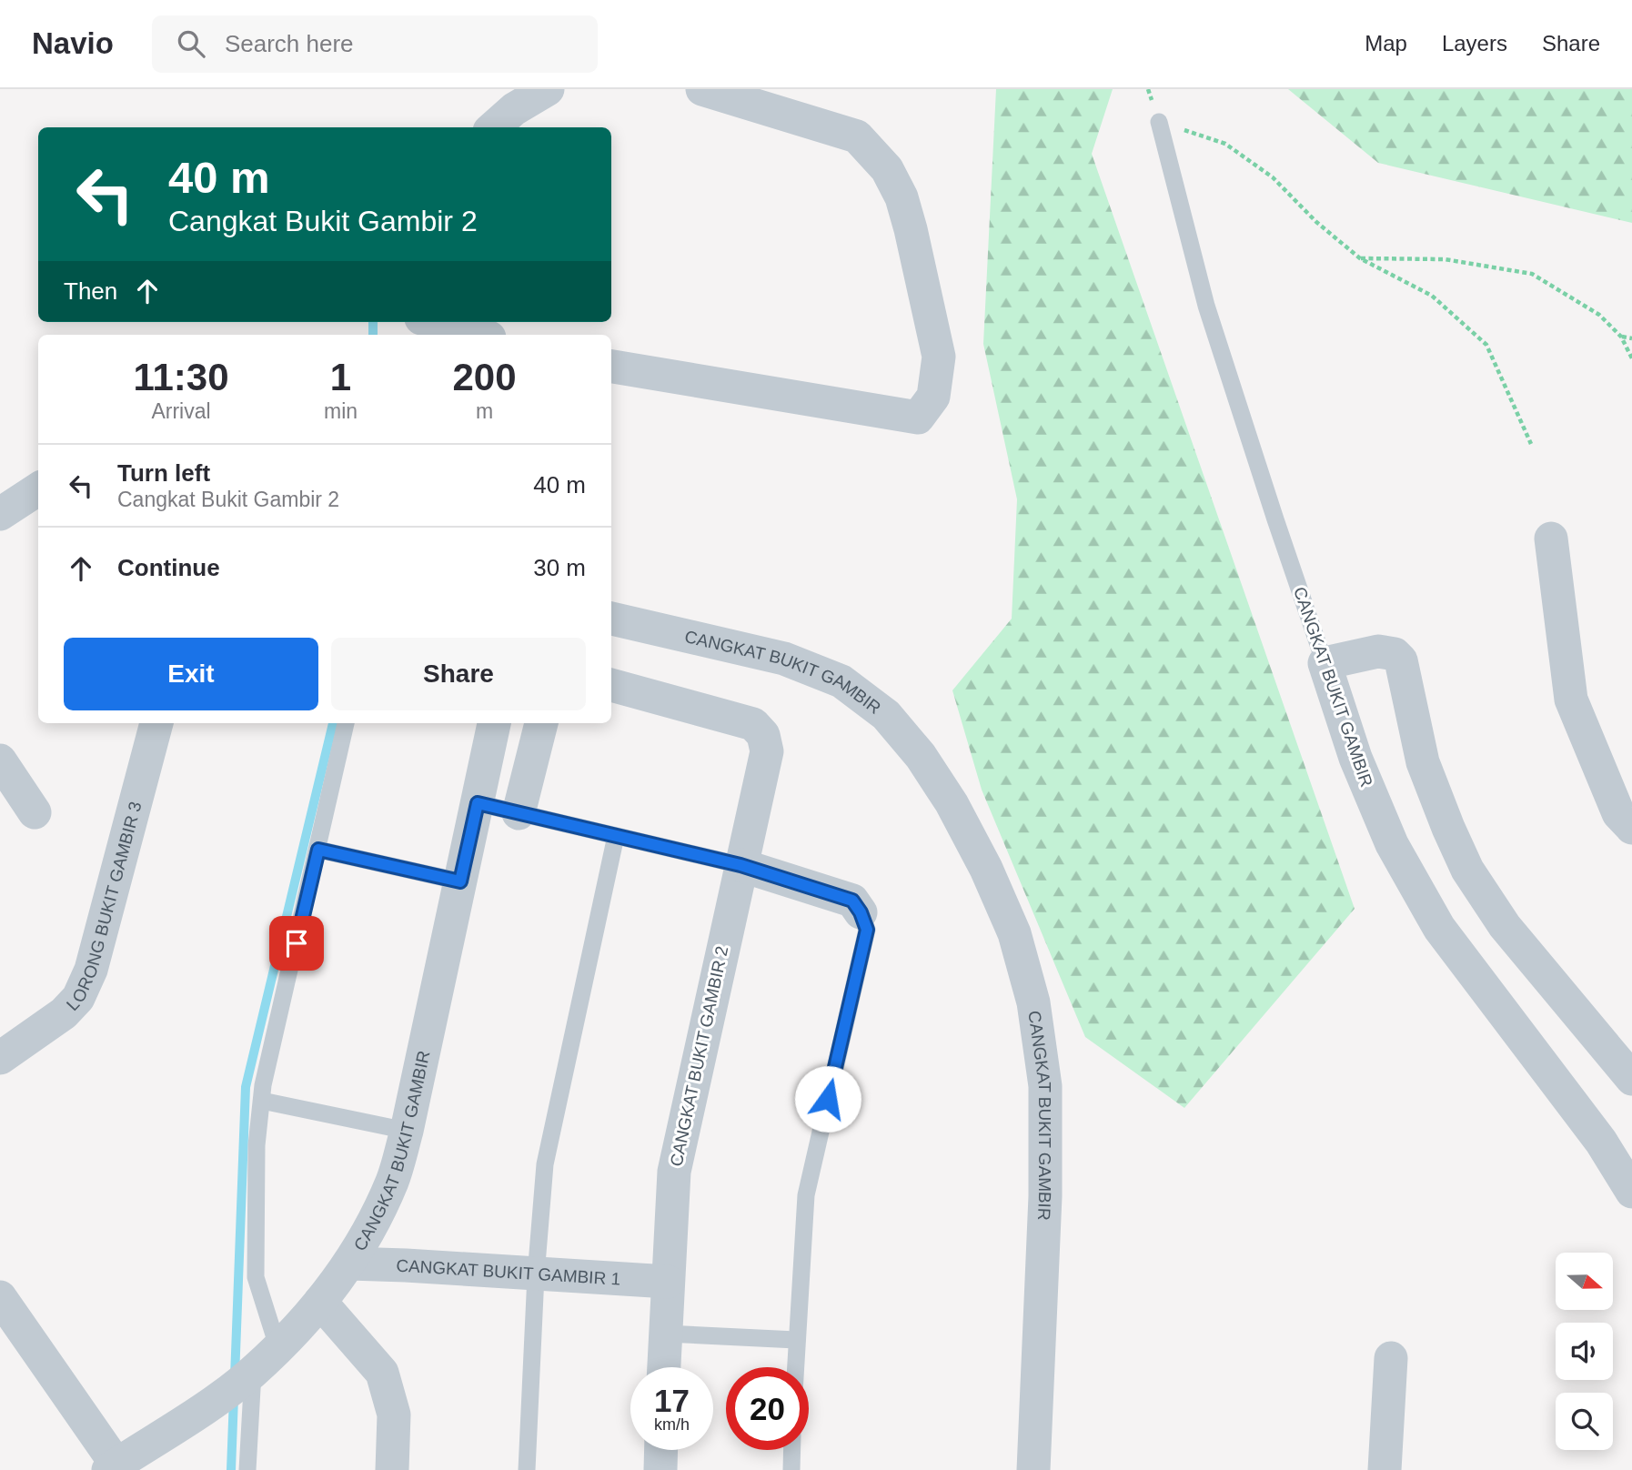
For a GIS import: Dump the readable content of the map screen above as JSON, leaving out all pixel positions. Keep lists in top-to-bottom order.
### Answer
{
  "streets": {
    "street": [
      "CANGKAT BUKIT GAMBIR",
      "LORONG BUKIT GAMBIR 3",
      "CANGKAT BUKIT GAMBIR 2",
      "CANGKAT BUKIT GAMBIR 1"
    ]
  },
  "crossings": [
    ["CANGKAT BUKIT GAMBIR", "CANGKAT BUKIT GAMBIR 1"],
    ["CANGKAT BUKIT GAMBIR 2", "CANGKAT BUKIT GAMBIR 1"]
  ],
  "north": "right",
  "page": {
    "header": "Navio",
    "search": "Search here",
    "nav": ["Map", "Layers", "Share"],
    "turn": ["40 m", "Cangkat Bukit Gambir 2"],
    "then": "Then",
    "eta": [
      "11:30",
      "Arrival",
      "1",
      "min",
      "200",
      "m"
    ],
    "list": [
      {
        "name": "Turn left",
        "note": "Cangkat Bukit Gambir 2",
        "value": "40 m"
      },
      {
        "name": "Continue",
        "value": "30 m"
      }
    ],
    "buttons": ["Exit", "Share"],
    "speed": "17 km/h",
    "limit": "20"
  }
}
